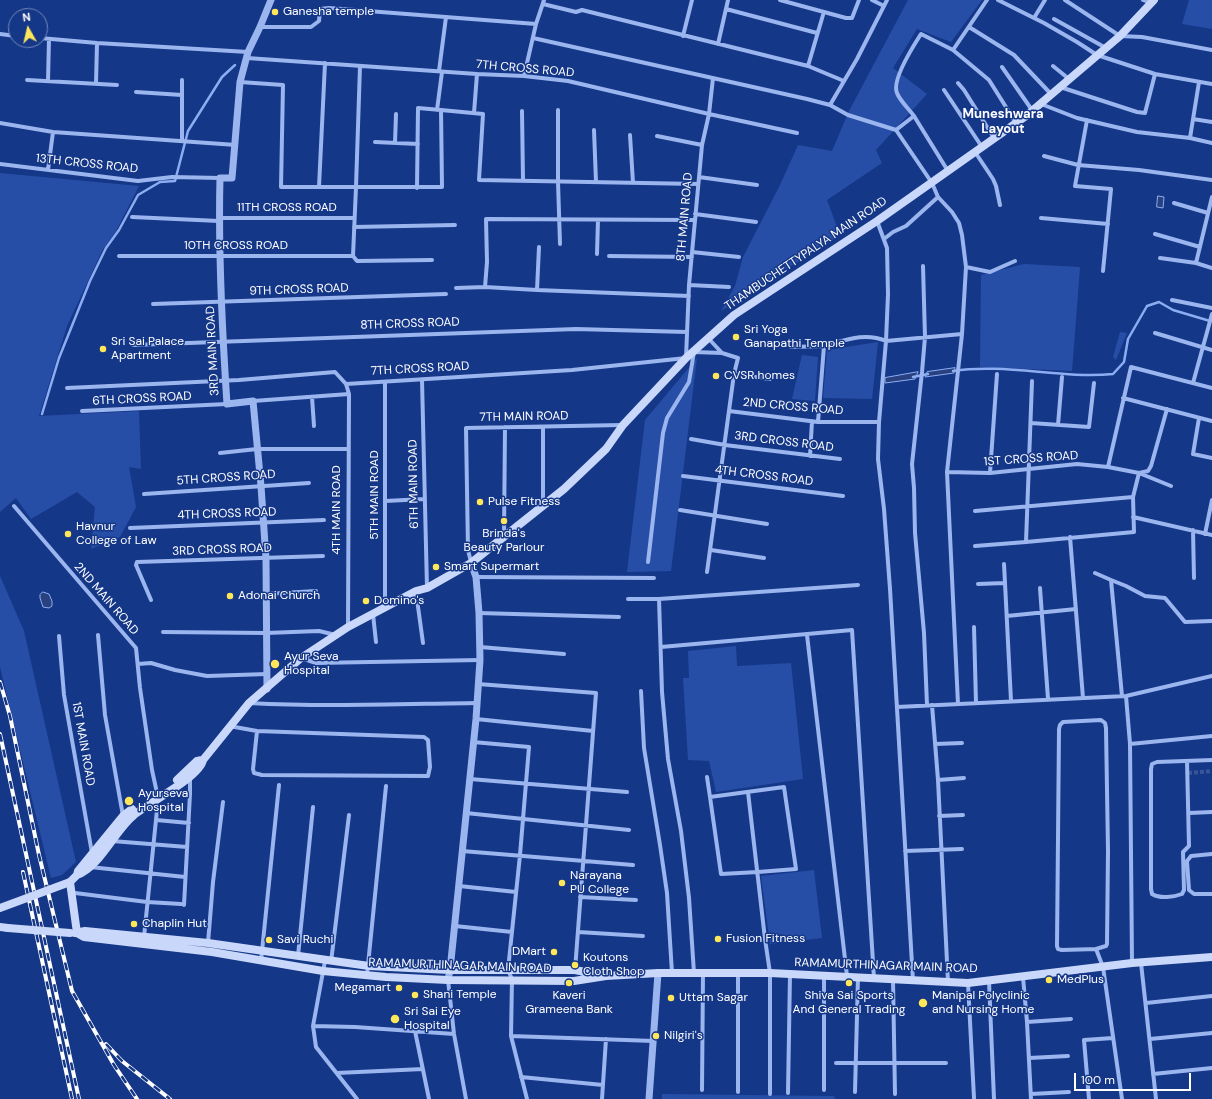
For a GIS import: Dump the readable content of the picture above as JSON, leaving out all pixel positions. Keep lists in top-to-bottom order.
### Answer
{
  "streets": {
    "main road": ["THAMBUCHETTYPALYA MAIN ROAD", "RAMAMURTHINAGAR MAIN ROAD"],
    "street": [
      "7TH CROSS ROAD",
      "13TH CROSS ROAD",
      "11TH CROSS ROAD",
      "8TH MAIN ROAD",
      "10TH CROSS ROAD",
      "9TH CROSS ROAD",
      "8TH CROSS ROAD",
      "3RD MAIN ROAD",
      "6TH CROSS ROAD",
      "2ND CROSS ROAD",
      "7TH MAIN ROAD",
      "3RD CROSS ROAD",
      "1ST CROSS ROAD",
      "4TH CROSS ROAD",
      "5TH CROSS ROAD",
      "6TH MAIN ROAD",
      "5TH MAIN ROAD",
      "4TH MAIN ROAD",
      "2ND MAIN ROAD",
      "1ST MAIN ROAD"
    ]
  },
  "crossings": [
    ["7TH CROSS ROAD", "8TH MAIN ROAD"],
    ["7TH CROSS ROAD", "THAMBUCHETTYPALYA MAIN ROAD"],
    ["7TH CROSS ROAD", "6TH MAIN ROAD"],
    ["7TH CROSS ROAD", "5TH MAIN ROAD"],
    ["13TH CROSS ROAD", "3RD MAIN ROAD"],
    ["11TH CROSS ROAD", "3RD MAIN ROAD"],
    ["8TH MAIN ROAD", "THAMBUCHETTYPALYA MAIN ROAD"],
    ["8TH MAIN ROAD", "8TH CROSS ROAD"],
    ["10TH CROSS ROAD", "3RD MAIN ROAD"],
    ["THAMBUCHETTYPALYA MAIN ROAD", "7TH MAIN ROAD"],
    ["THAMBUCHETTYPALYA MAIN ROAD", "6TH MAIN ROAD"],
    ["THAMBUCHETTYPALYA MAIN ROAD", "5TH MAIN ROAD"],
    ["THAMBUCHETTYPALYA MAIN ROAD", "4TH MAIN ROAD"],
    ["THAMBUCHETTYPALYA MAIN ROAD", "2ND MAIN ROAD"],
    ["THAMBUCHETTYPALYA MAIN ROAD", "1ST MAIN ROAD"],
    ["9TH CROSS ROAD", "3RD MAIN ROAD"],
    ["8TH CROSS ROAD", "3RD MAIN ROAD"],
    ["3RD MAIN ROAD", "6TH CROSS ROAD"]
  ],
  "districts": ["Muneshwara Layout"],
  "places": [
    "Ganesha temple",
    "Sri Yoga Ganapathi Temple",
    "Sri Sai Palace Apartment",
    "CVSR homes",
    "Pulse Fitness",
    "Brinda's Beauty Parlour",
    "Havnur College of Law",
    "Smart Supermart",
    "Adonai Church",
    "Domino's",
    "Ayur Seva Hospital",
    "Ayurseva Hospital",
    "Narayana PU College",
    "Chaplin Hut",
    "Fusion Fitness",
    "Savi Ruchi",
    "DMart",
    "Koutons Cloth Shop",
    "MedPlus",
    "Kaveri Grameena Bank",
    "Shiva Sai Sports And General Trading",
    "Megamart",
    "Shani Temple",
    "Uttam Sagar",
    "Manipal Polyclinic and Nursing Home",
    "Sri Sai Eye Hospital",
    "Nilgiri's"
  ],
  "scale_bar": "100 m",
  "north": "top"
}
